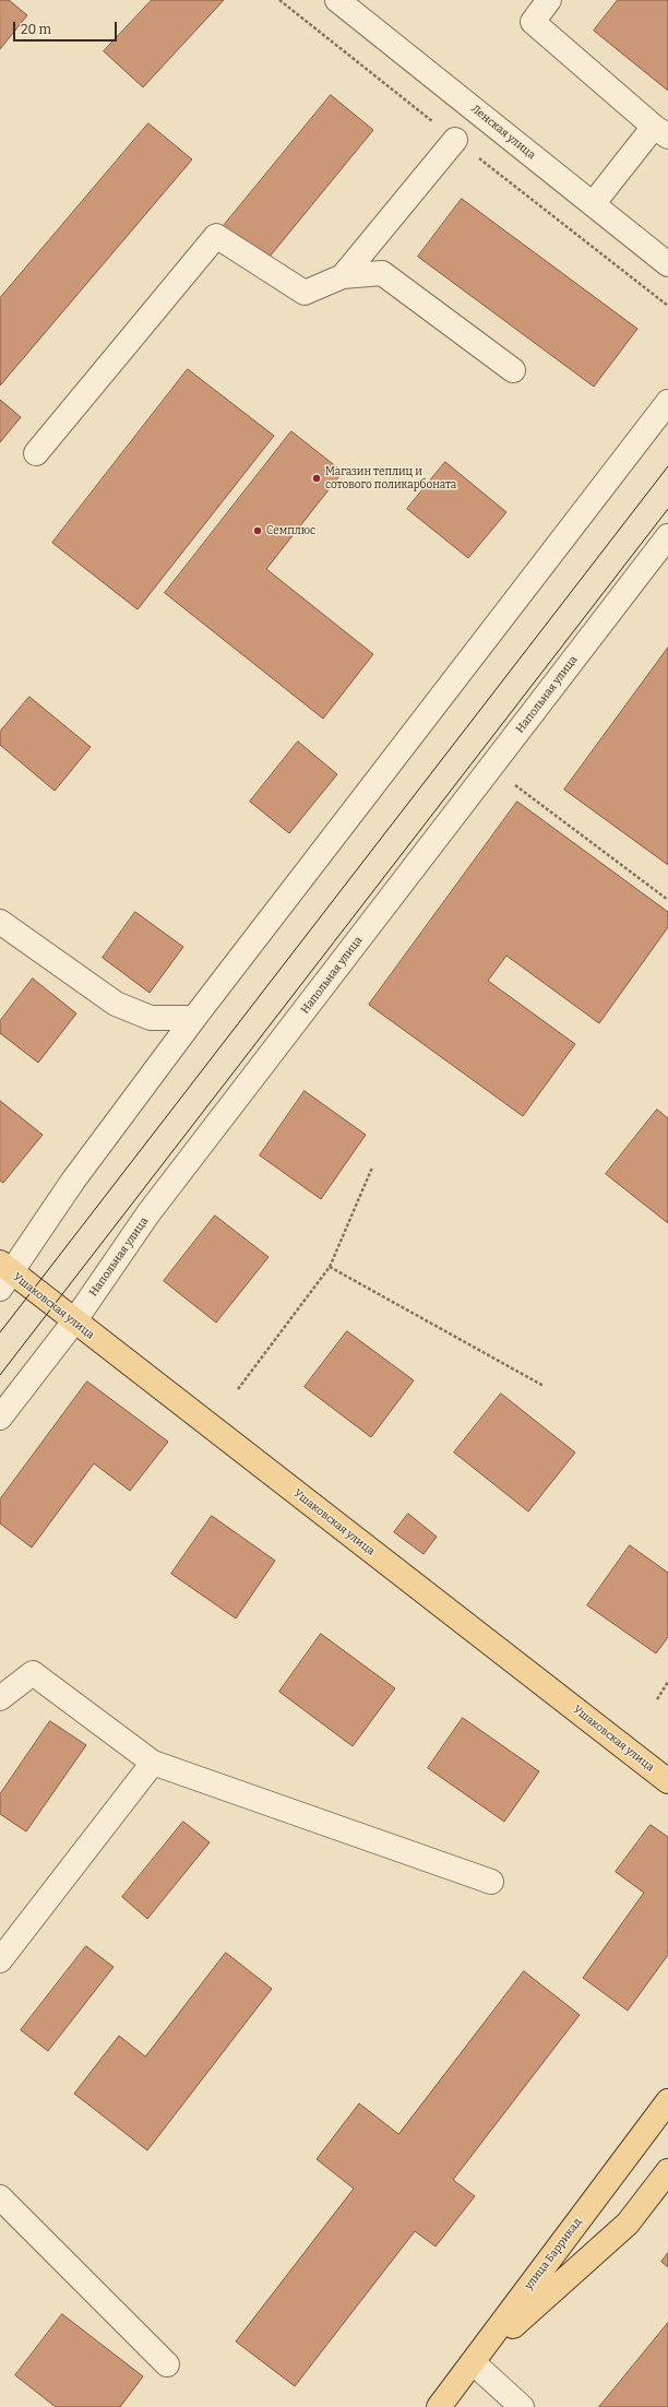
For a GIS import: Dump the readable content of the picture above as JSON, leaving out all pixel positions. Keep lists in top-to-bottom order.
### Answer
{
  "streets": {
    "main road": ["Ушаковская улица", "улица Баррикад"],
    "street": ["Ленская улица", "Напольная улица"]
  },
  "crossings": [
    ["Напольная улица", "Ушаковская улица"]
  ],
  "places": ["Магазин теплиц и сотового поликарбоната", "Семплюс"],
  "scale_bar": "20 m"
}
